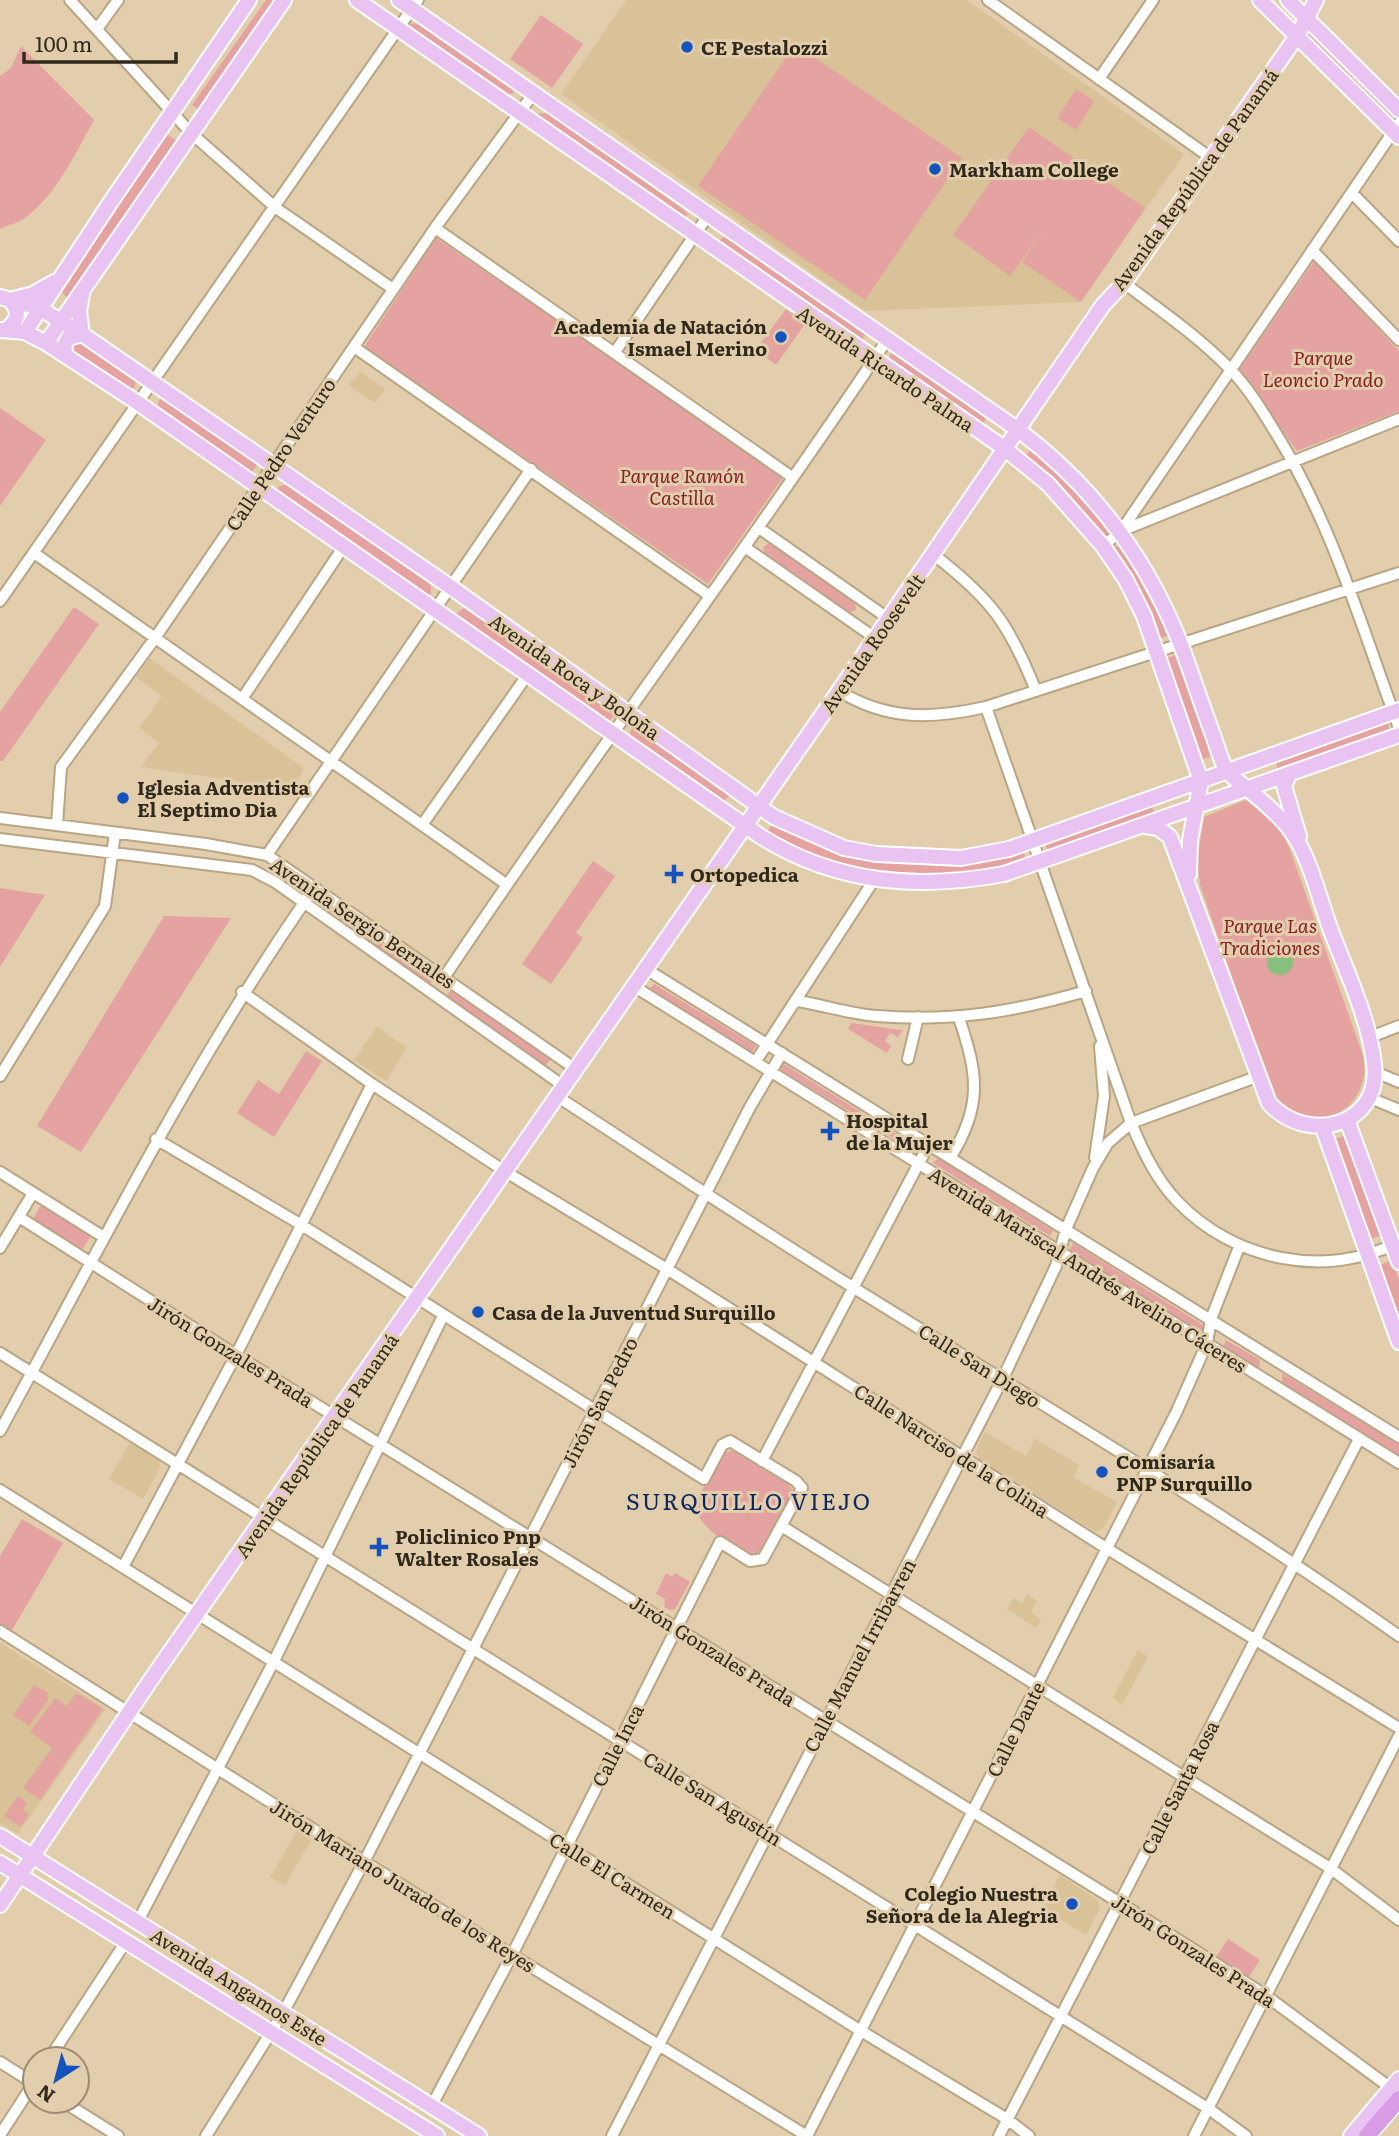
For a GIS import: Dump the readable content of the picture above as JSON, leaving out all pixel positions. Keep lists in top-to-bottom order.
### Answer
{
  "streets": {
    "main road": [
      "Avenida República de Panamá",
      "Avenida Ricardo Palma",
      "Avenida Roosevelt",
      "Avenida Roca y Boloña",
      "Avenida Angamos Este"
    ],
    "street": [
      "Calle Pedro Venturo",
      "Avenida Sergio Bernales",
      "Avenida Mariscal Andrés Avelino Cáceres",
      "Jirón Gonzales Prada",
      "Calle San Diego",
      "Jirón San Pedro",
      "Calle Narciso de la Colina",
      "Calle Manuel Irribarren",
      "Calle Dante",
      "Calle Inca",
      "Calle Santa Rosa",
      "Calle San Agustín",
      "Calle El Carmen",
      "Jirón Mariano Jurado de los Reyes"
    ]
  },
  "crossings": [
    ["Avenida República de Panamá", "Avenida Roosevelt"],
    ["Avenida República de Panamá", "Avenida Sergio Bernales"],
    ["Avenida República de Panamá", "Avenida Mariscal Andrés Avelino Cáceres"],
    ["Avenida República de Panamá", "Jirón Gonzales Prada"],
    ["Avenida República de Panamá", "Calle San Diego"],
    ["Avenida República de Panamá", "Calle Narciso de la Colina"],
    ["Avenida República de Panamá", "Calle San Agustín"],
    ["Avenida República de Panamá", "Calle El Carmen"],
    ["Avenida República de Panamá", "Jirón Mariano Jurado de los Reyes"],
    ["Avenida República de Panamá", "Avenida Angamos Este"],
    ["Avenida Ricardo Palma", "Calle Pedro Venturo"],
    ["Avenida Ricardo Palma", "Avenida Roosevelt"],
    ["Avenida Ricardo Palma", "Avenida Roca y Boloña"],
    ["Calle Pedro Venturo", "Avenida Roca y Boloña"],
    ["Calle Pedro Venturo", "Avenida Sergio Bernales"],
    ["Avenida Roosevelt", "Avenida Roca y Boloña"],
    ["Avenida Roosevelt", "Avenida Mariscal Andrés Avelino Cáceres"],
    ["Avenida Sergio Bernales", "Calle San Diego"],
    ["Avenida Mariscal Andrés Avelino Cáceres", "Jirón San Pedro"],
    ["Avenida Mariscal Andrés Avelino Cáceres", "Calle Manuel Irribarren"],
    ["Avenida Mariscal Andrés Avelino Cáceres", "Calle Dante"],
    ["Avenida Mariscal Andrés Avelino Cáceres", "Calle Santa Rosa"],
    ["Jirón Gonzales Prada", "Jirón San Pedro"],
    ["Jirón Gonzales Prada", "Calle Manuel Irribarren"],
    ["Jirón Gonzales Prada", "Calle Dante"],
    ["Jirón Gonzales Prada", "Calle Inca"],
    ["Jirón Gonzales Prada", "Calle Santa Rosa"],
    ["Calle San Diego", "Jirón San Pedro"],
    ["Calle San Diego", "Calle Manuel Irribarren"],
    ["Calle San Diego", "Calle Dante"],
    ["Calle San Diego", "Calle Santa Rosa"],
    ["Jirón San Pedro", "Calle Narciso de la Colina"],
    ["Jirón San Pedro", "Calle Inca"],
    ["Jirón San Pedro", "Calle San Agustín"],
    ["Jirón San Pedro", "Calle El Carmen"],
    ["Jirón San Pedro", "Jirón Mariano Jurado de los Reyes"],
    ["Jirón San Pedro", "Avenida Angamos Este"],
    ["Calle Narciso de la Colina", "Calle Manuel Irribarren"],
    ["Calle Narciso de la Colina", "Calle Dante"],
    ["Calle Narciso de la Colina", "Calle Santa Rosa"],
    ["Calle Manuel Irribarren", "Calle San Agustín"],
    ["Calle Manuel Irribarren", "Calle El Carmen"],
    ["Calle Manuel Irribarren", "Jirón Mariano Jurado de los Reyes"],
    ["Calle Dante", "Calle San Agustín"],
    ["Calle Dante", "Calle El Carmen"],
    ["Calle Dante", "Jirón Mariano Jurado de los Reyes"],
    ["Calle Inca", "Calle San Agustín"],
    ["Calle Inca", "Calle El Carmen"],
    ["Calle Inca", "Jirón Mariano Jurado de los Reyes"],
    ["Calle Inca", "Avenida Angamos Este"],
    ["Calle Santa Rosa", "Calle San Agustín"],
    ["Calle Santa Rosa", "Calle El Carmen"]
  ],
  "districts": ["SURQUILLO VIEJO"],
  "parks": ["Parque Leoncio Prado", "Parque Ramón Castilla", "Parque Las Tradiciones"],
  "places": {
    "other": [
      "CE Pestalozzi",
      "Markham College",
      "Academia de Natación Ismael Merino",
      "Iglesia Adventista El Septimo Dia",
      "Casa de la Juventud Surquillo",
      "Comisaría PNP Surquillo",
      "Colegio Nuestra Señora de la Alegria"
    ],
    "health": ["Ortopedica", "Hospital de la Mujer", "Policlinico Pnp Walter Rosales"]
  },
  "scale_bar": "100 m",
  "north": "bottom left"
}
